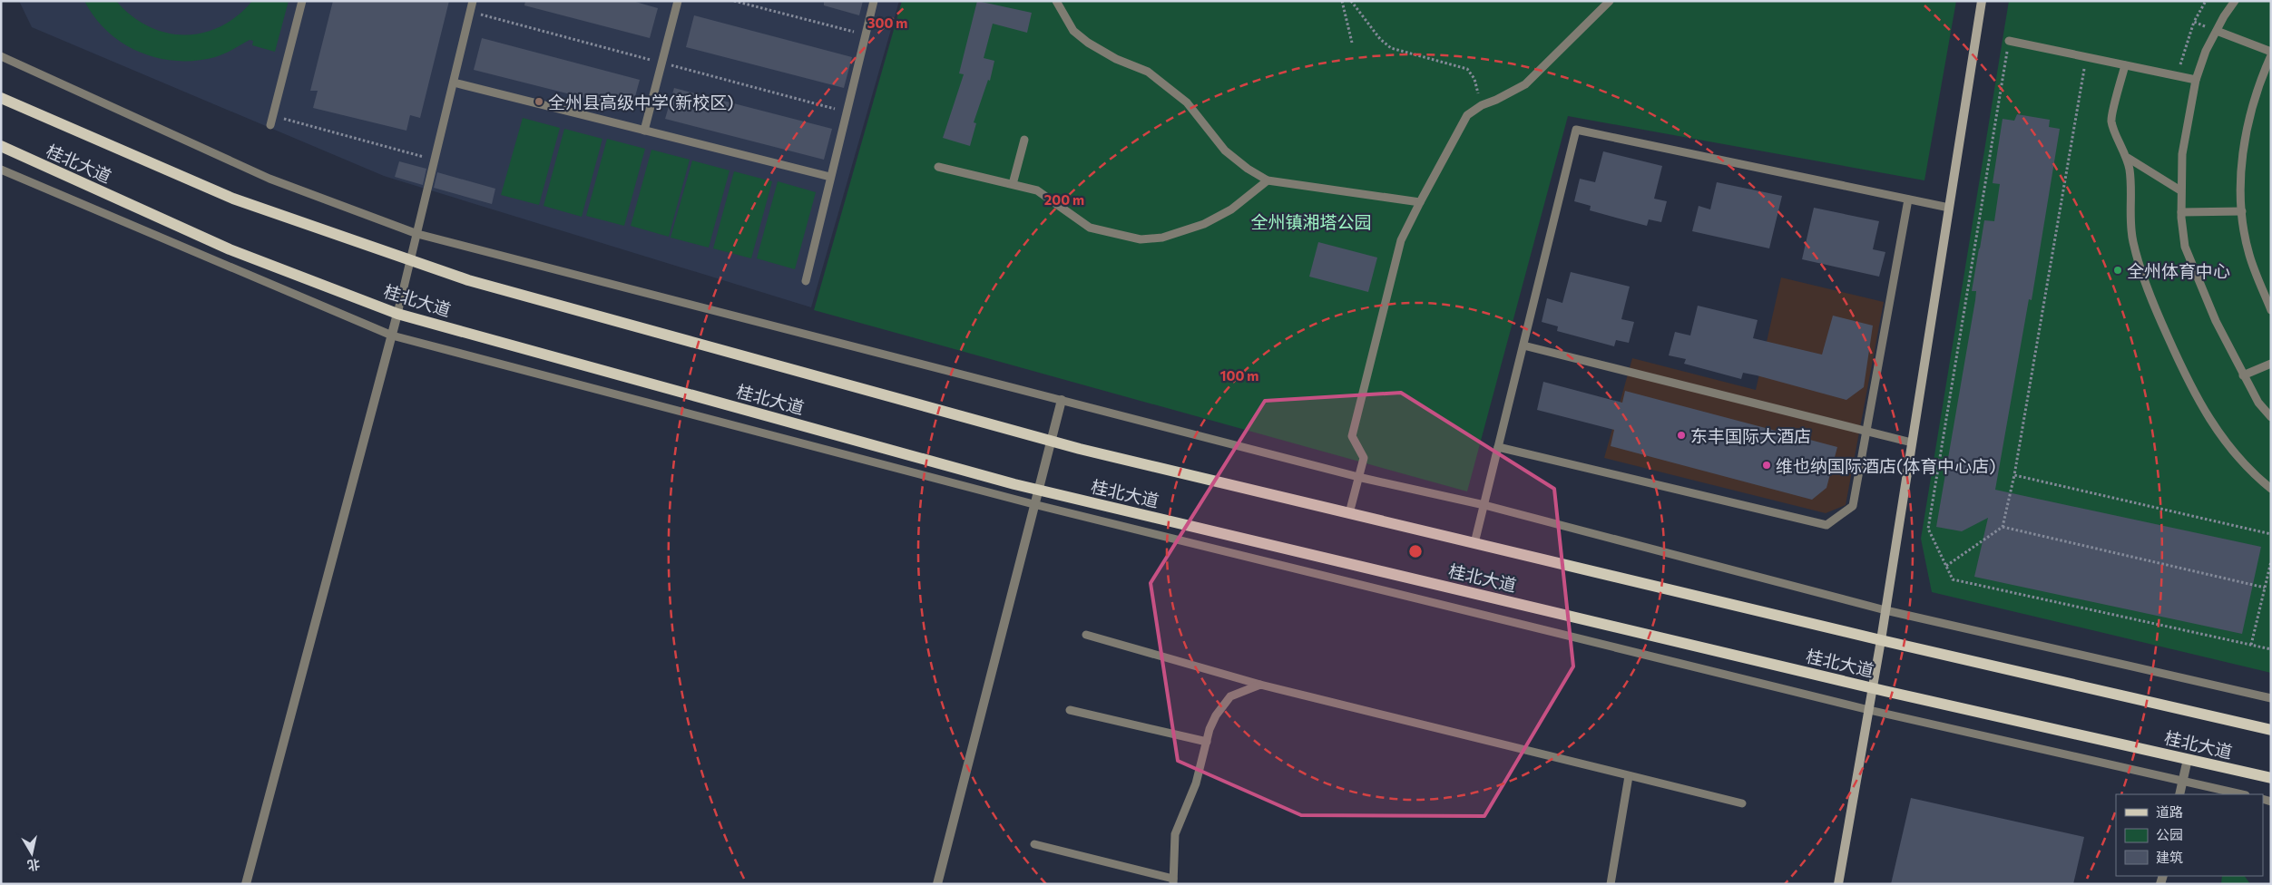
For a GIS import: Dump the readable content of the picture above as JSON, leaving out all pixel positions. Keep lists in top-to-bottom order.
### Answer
{
  "streets": {
    "main road": ["桂北大道"]
  },
  "parks": ["全州镇湘塔公园"],
  "places": [
    "全州县高级中学(新校区)",
    "全州体育中心",
    "东丰国际大酒店",
    "维也纳国际酒店(体育中心店)"
  ],
  "legend": ["道路", "公园", "建筑"],
  "north": "bottom",
  "rings": ["300 m", "200 m", "100 m"]
}
